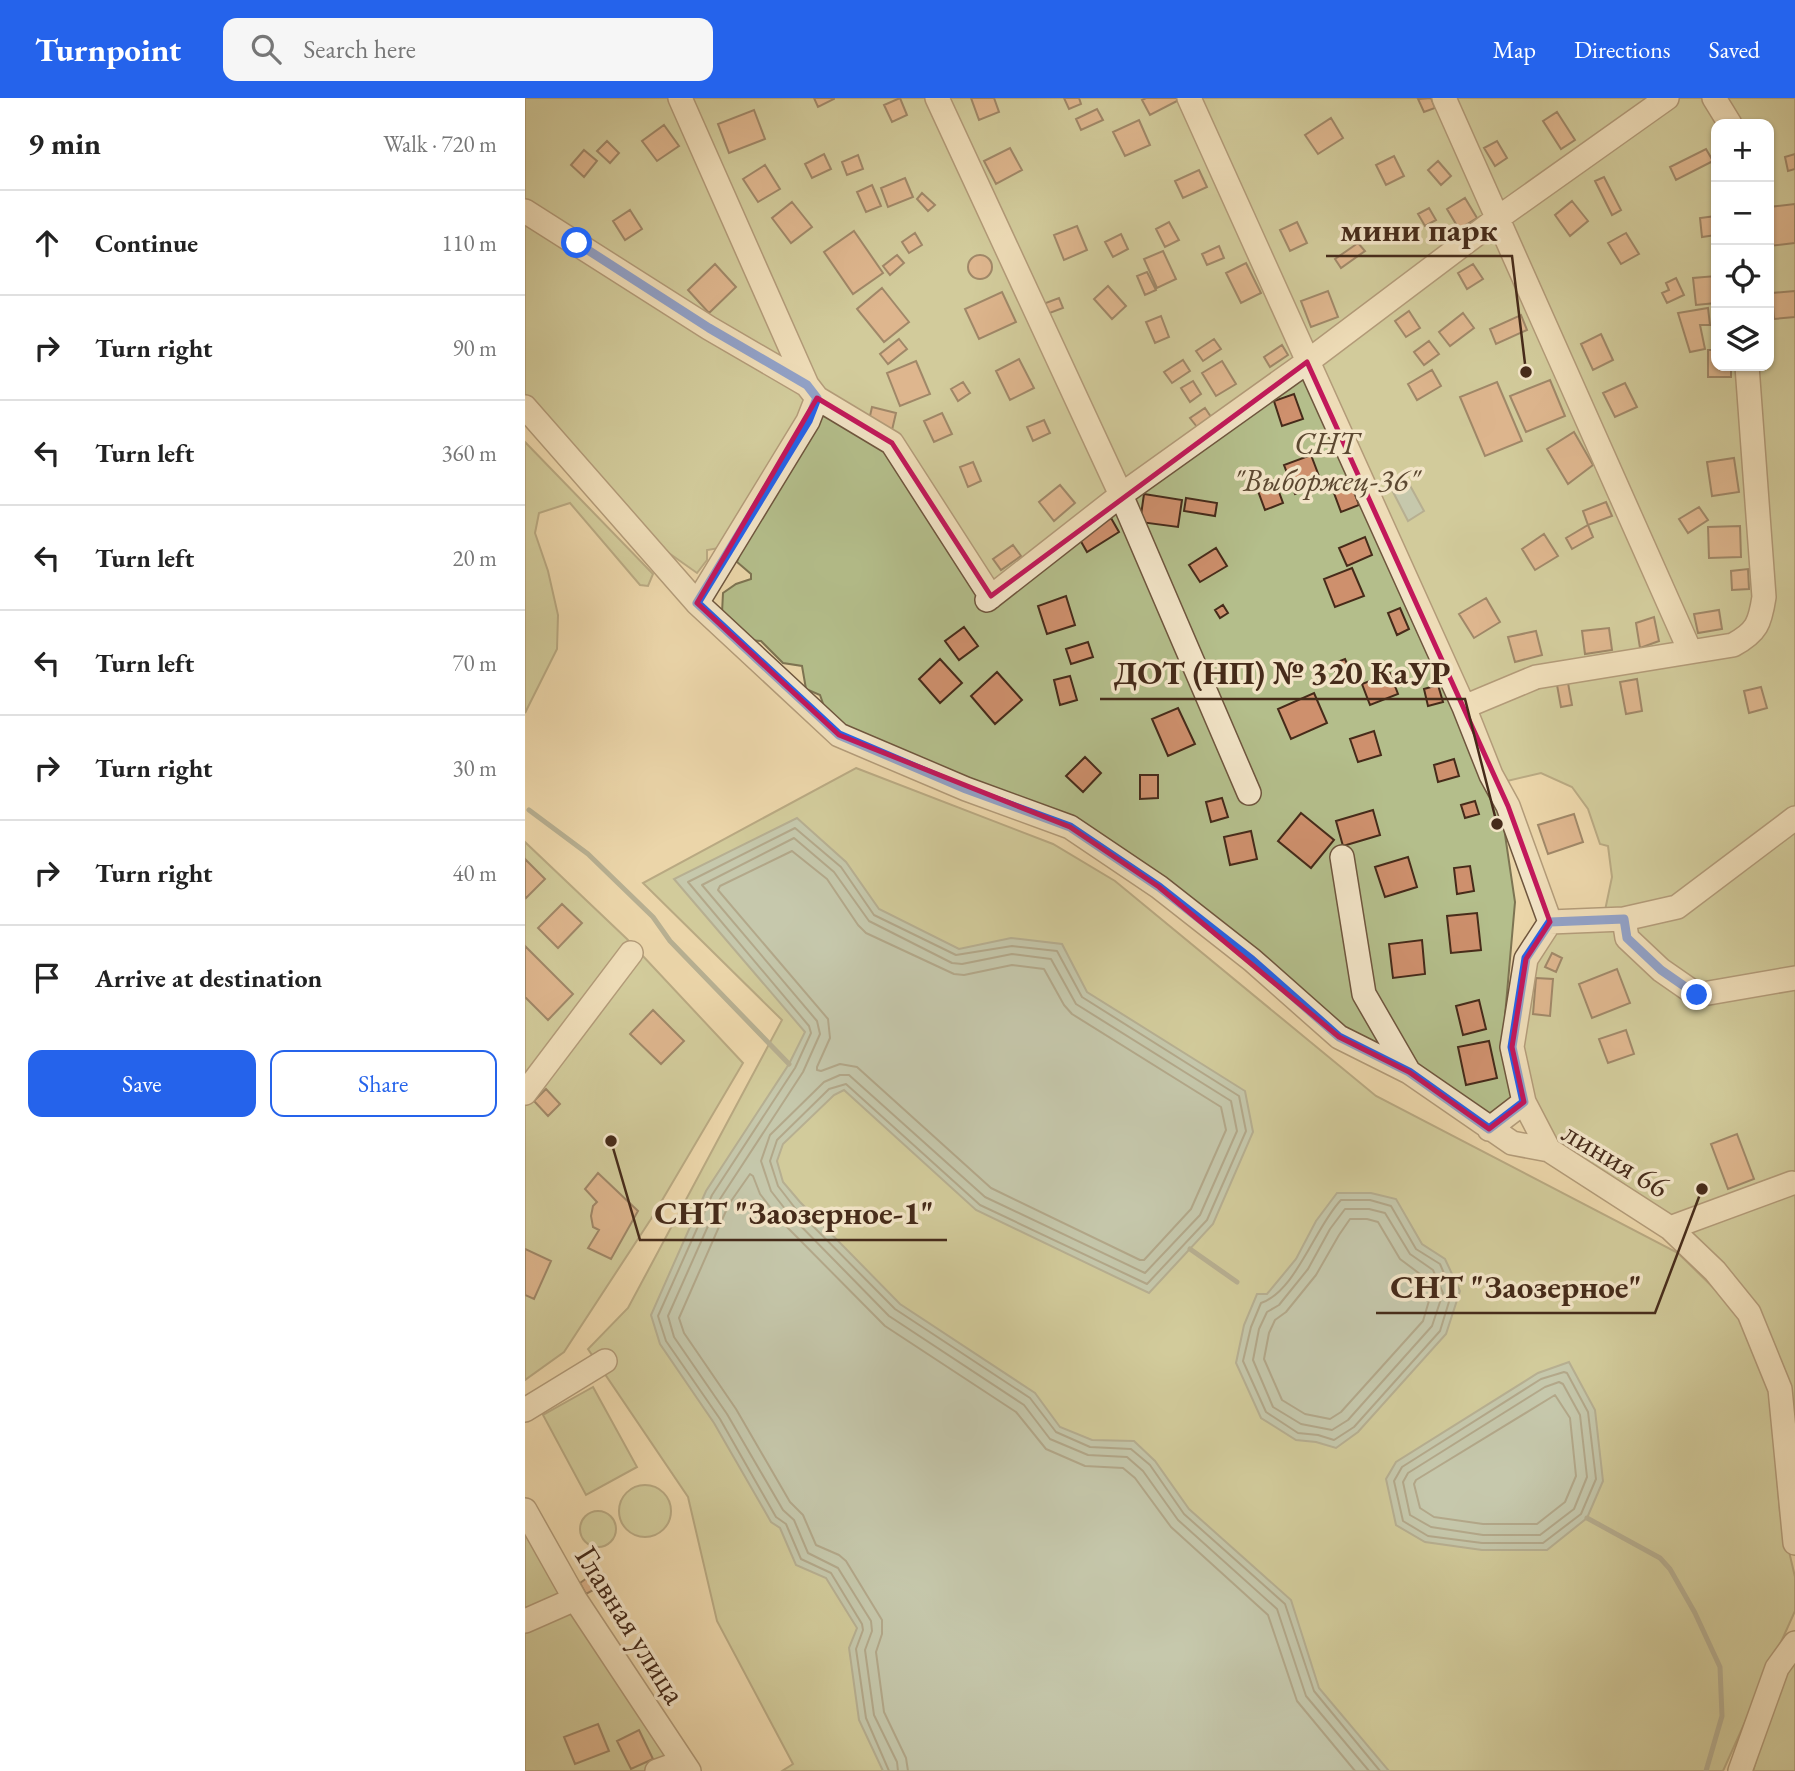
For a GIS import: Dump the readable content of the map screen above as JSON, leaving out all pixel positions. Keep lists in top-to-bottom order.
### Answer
{
  "streets": {
    "street": ["линия 66", "Главная улица"]
  },
  "parks": ["СНТ \"Выборжец-36\""],
  "places": [
    "мини парк",
    "ДОТ (НП) № 320 КаУР",
    "СНТ \"Заозерное-1\"",
    "СНТ \"Заозерное\""
  ],
  "page": {
    "header": "Turnpoint",
    "search": "Search here",
    "nav": ["Map", "Directions", "Saved"],
    "heading": ["9 min", "Walk · 720 m"],
    "map_buttons": ["+", "−"],
    "list": [
      ["Continue", "110 m"],
      ["Turn right", "90 m"],
      ["Turn left", "360 m"],
      ["Turn left", "20 m"],
      ["Turn left", "70 m"],
      ["Turn right", "30 m"],
      ["Turn right", "40 m"],
      "Arrive at destination"
    ],
    "buttons": ["Save", "Share"]
  }
}
